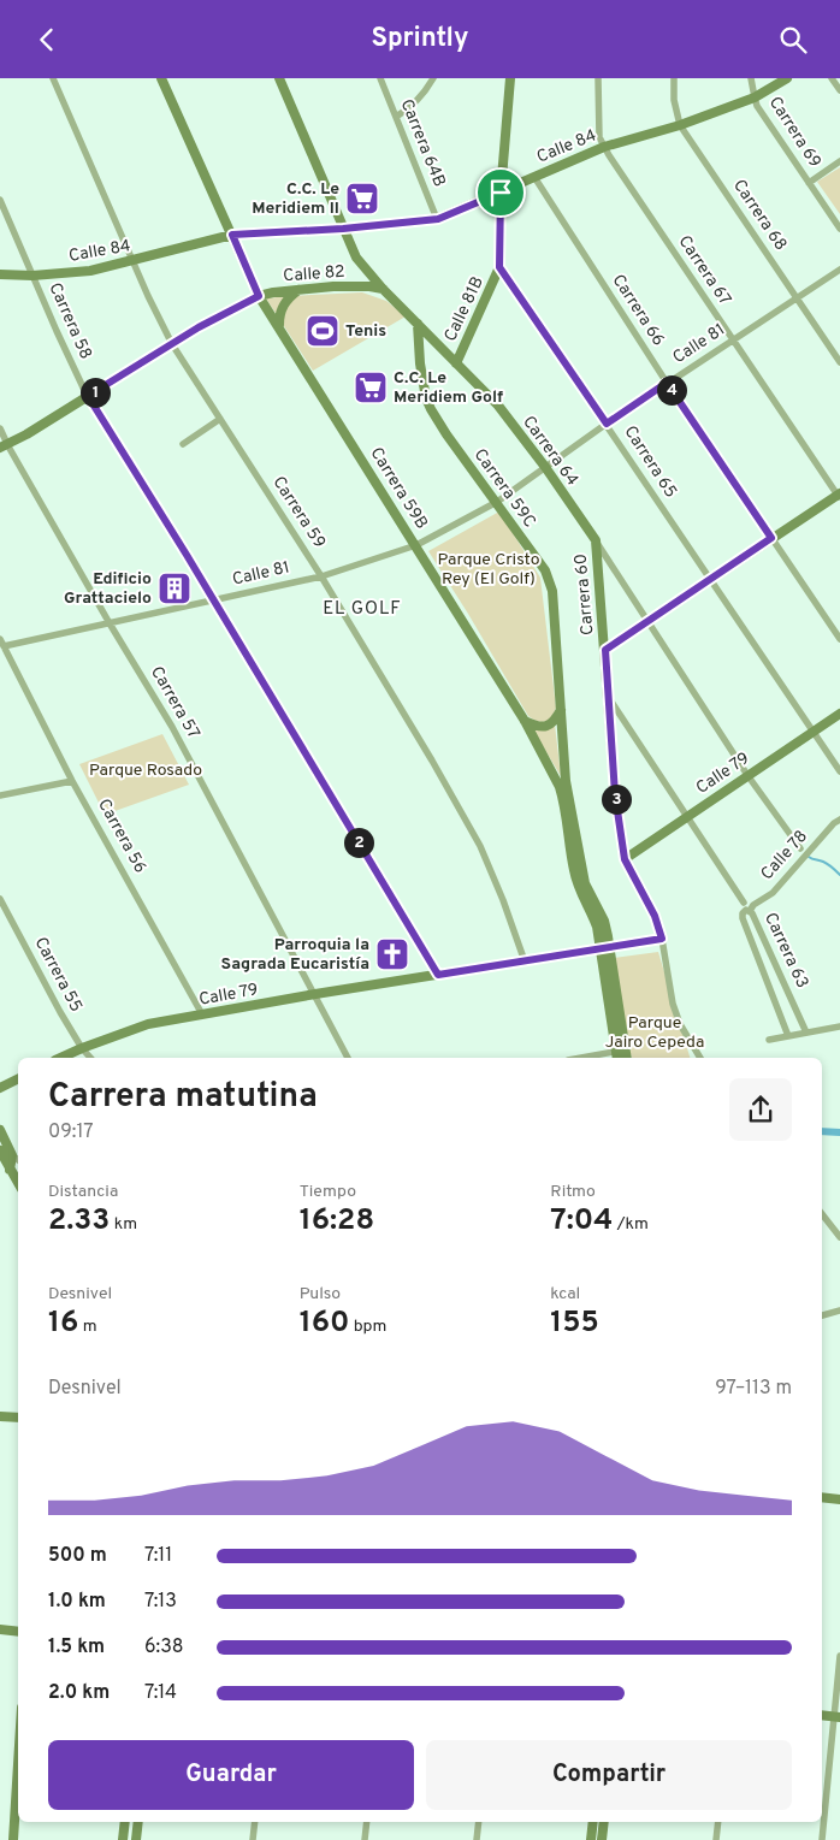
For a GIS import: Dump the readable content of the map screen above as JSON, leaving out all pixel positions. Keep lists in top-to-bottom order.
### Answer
{
  "streets": {
    "street": [
      "Carrera 69",
      "Carrera 64B",
      "Calle 84",
      "Carrera 68",
      "Carrera 67",
      "Calle 82",
      "Calle 81B",
      "Carrera 66",
      "Carrera 58",
      "Calle 81",
      "Carrera 64",
      "Carrera 65",
      "Carrera 59B",
      "Carrera 59C",
      "Carrera 59",
      "Carrera 60",
      "Carrera 57",
      "Calle 79",
      "Carrera 56",
      "Calle 78",
      "Carrera 63",
      "Carrera 55"
    ]
  },
  "crossings": [
    ["Carrera 69", "Calle 84"],
    ["Carrera 64B", "Calle 84"],
    ["Calle 84", "Carrera 68"],
    ["Calle 84", "Carrera 67"],
    ["Calle 84", "Carrera 66"],
    ["Calle 84", "Carrera 58"],
    ["Calle 84", "Carrera 64"],
    ["Calle 84", "Carrera 59B"],
    ["Calle 84", "Carrera 59"],
    ["Carrera 68", "Calle 81"],
    ["Carrera 67", "Calle 81"],
    ["Calle 82", "Carrera 58"],
    ["Calle 82", "Carrera 64"],
    ["Calle 82", "Carrera 59B"],
    ["Calle 82", "Carrera 59"],
    ["Calle 82", "Carrera 57"],
    ["Calle 81B", "Carrera 64"],
    ["Calle 81B", "Carrera 65"],
    ["Carrera 66", "Calle 81"],
    ["Carrera 58", "Calle 81"],
    ["Carrera 58", "Calle 79"],
    ["Calle 81", "Carrera 64"],
    ["Calle 81", "Carrera 65"],
    ["Calle 81", "Carrera 59B"],
    ["Calle 81", "Carrera 59C"],
    ["Calle 81", "Carrera 59"],
    ["Calle 81", "Carrera 57"],
    ["Calle 81", "Carrera 56"],
    ["Carrera 64", "Carrera 59C"],
    ["Carrera 64", "Carrera 60"],
    ["Carrera 64", "Calle 79"],
    ["Carrera 65", "Calle 79"],
    ["Carrera 59B", "Carrera 59C"],
    ["Carrera 59B", "Calle 79"],
    ["Carrera 59", "Calle 79"],
    ["Carrera 60", "Calle 79"],
    ["Carrera 60", "Carrera 63"],
    ["Carrera 57", "Calle 79"],
    ["Calle 79", "Carrera 56"],
    ["Calle 79", "Carrera 63"],
    ["Calle 79", "Carrera 55"],
    ["Calle 78", "Carrera 63"]
  ],
  "districts": ["EL GOLF"],
  "parks": ["Parque Cristo Rey (El Golf)", "Parque Rosado", "Parque Jairo Cepeda"],
  "places": {
    "supermarket": ["C.C. Le Meridiem II", "C.C. Le Meridiem Golf"],
    "sports": ["Tenis"],
    "building": ["Edificio Grattacielo"],
    "church": ["Parroquia la Sagrada Eucaristía"]
  },
  "page": {
    "header": "Sprintly",
    "pins": [
      "4",
      "1",
      "3",
      "2"
    ],
    "heading": ["Carrera matutina", "09:17"],
    "stats": [
      ["Distancia", "2.33 km"],
      ["Tiempo", "16:28"],
      ["Ritmo", "7:04 /km"],
      ["Desnivel", "16 m"],
      ["Pulso", "160 bpm"],
      ["kcal", "155"]
    ],
    "chart": ["Desnivel", "97–113 m"],
    "list": [
      {
        "name": "500 m",
        "note": "7:11"
      },
      {
        "name": "1.0 km",
        "note": "7:13"
      },
      {
        "name": "1.5 km",
        "note": "6:38"
      },
      {
        "name": "2.0 km",
        "note": "7:14"
      }
    ],
    "buttons": ["Guardar", "Compartir"]
  }
}
